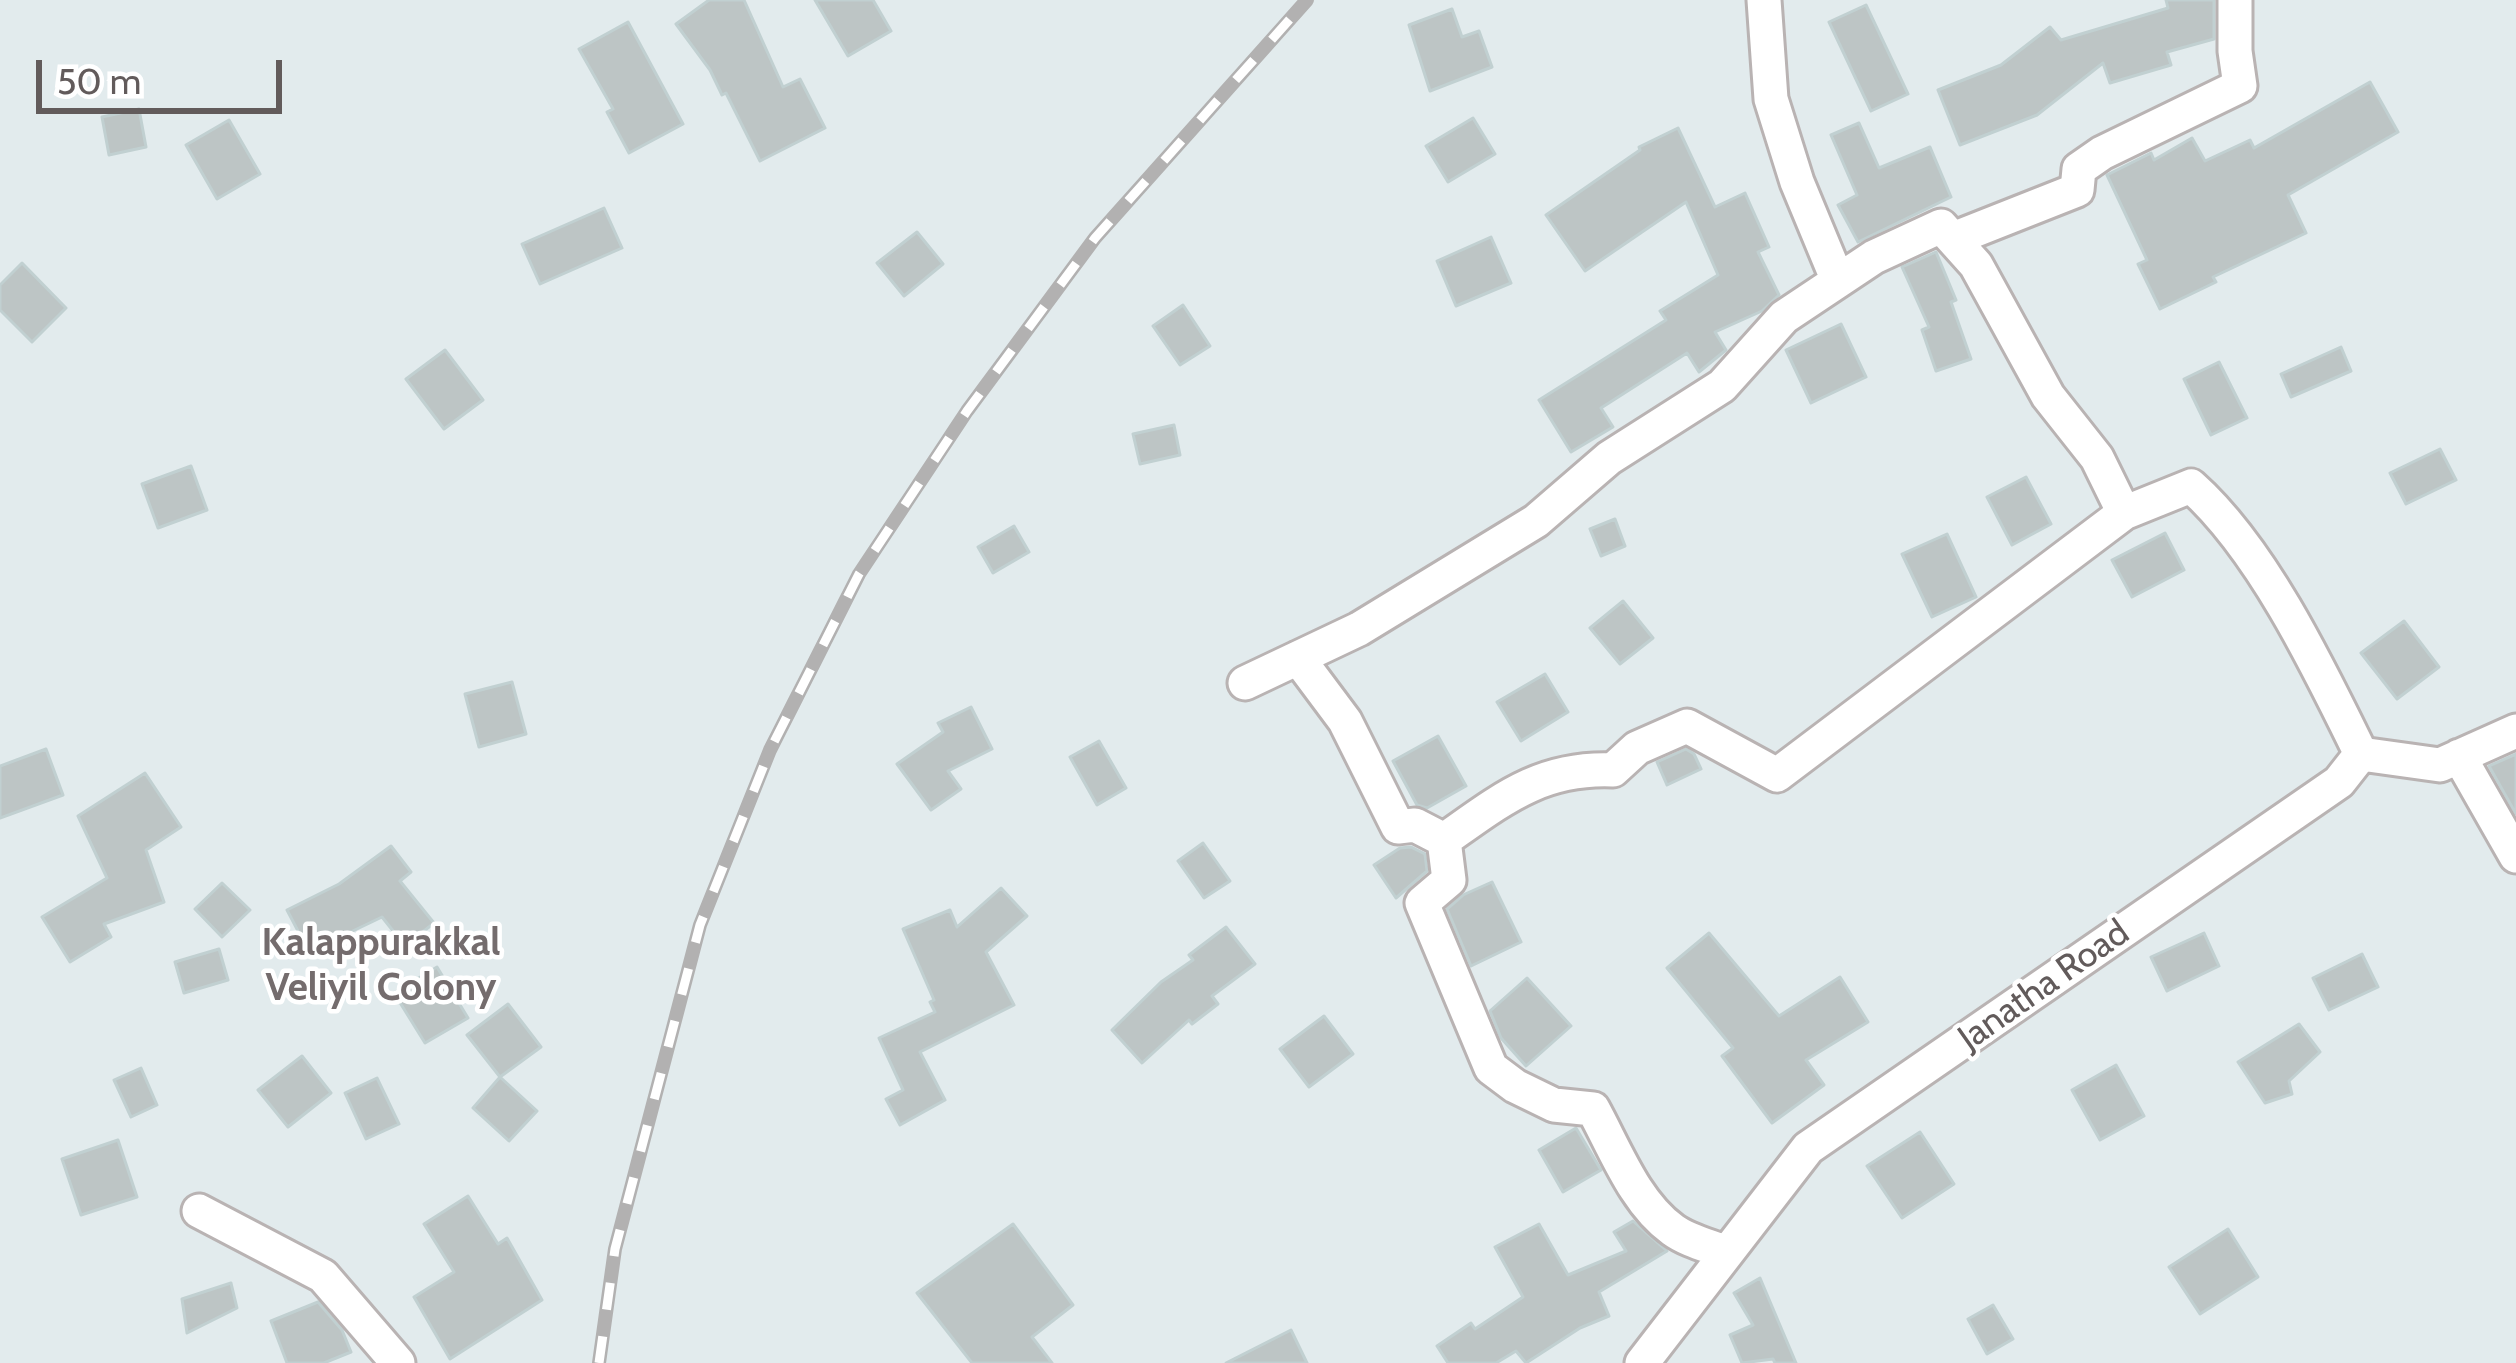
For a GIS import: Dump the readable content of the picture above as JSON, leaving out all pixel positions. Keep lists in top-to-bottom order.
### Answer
{
  "streets": {
    "street": ["Janatha Road"]
  },
  "districts": ["Kalappurakkal Veliyil Colony"],
  "scale_bar": "50 m"
}
